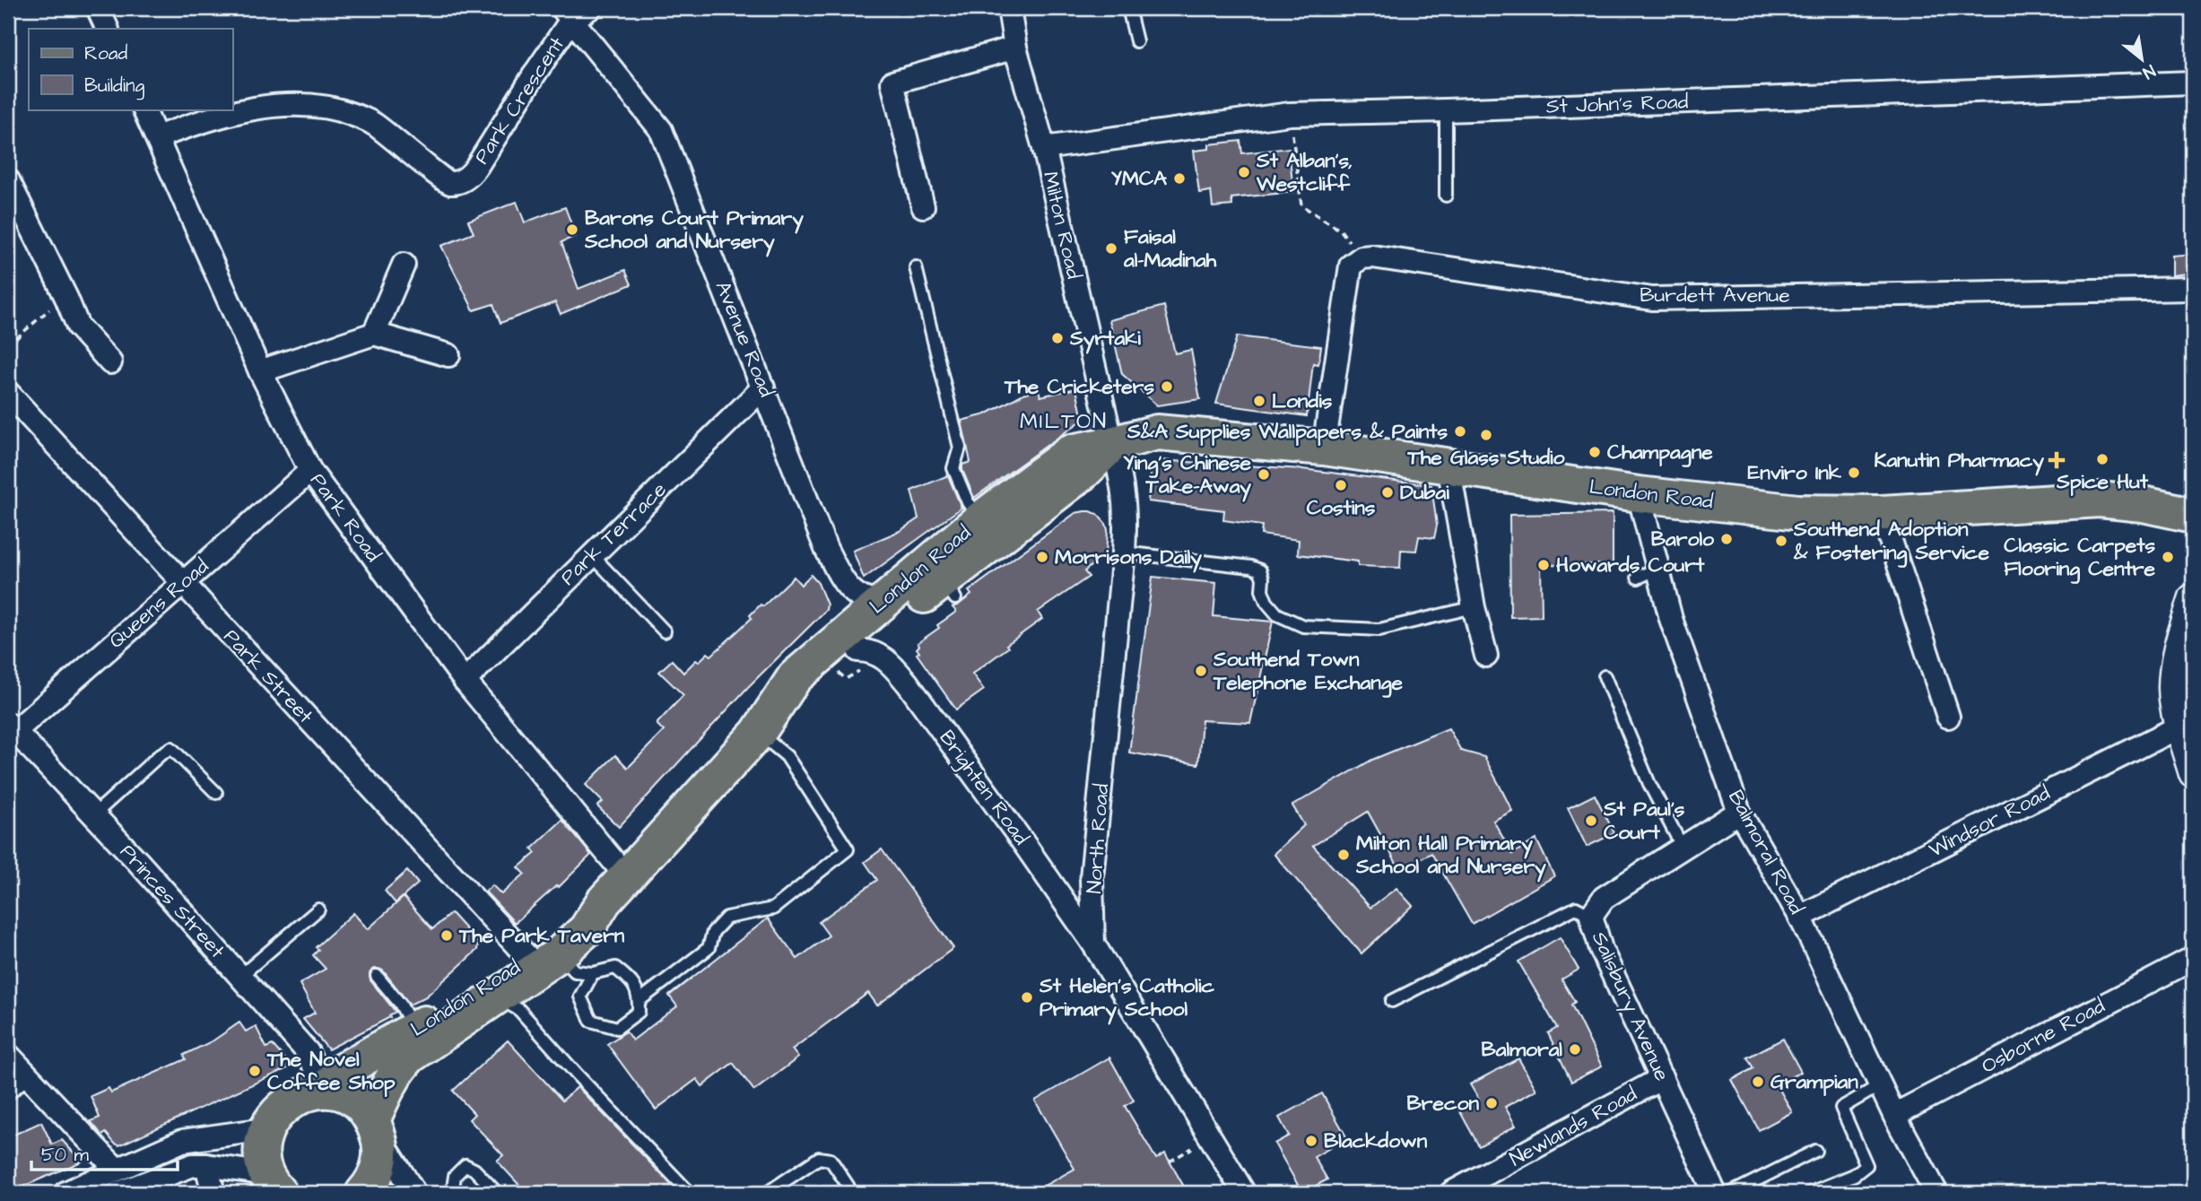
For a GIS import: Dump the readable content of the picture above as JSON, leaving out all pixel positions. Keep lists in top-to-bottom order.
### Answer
{
  "streets": {
    "main road": ["London Road"],
    "street": [
      "Park Crescent",
      "St John's Road",
      "Milton Road",
      "Burdett Avenue",
      "Avenue Road",
      "Park Road",
      "Park Terrace",
      "Queens Road",
      "Park Street",
      "Brighten Road",
      "Windsor Road",
      "North Road",
      "Balmoral Road",
      "Princes Street",
      "Salisbury Avenue",
      "Osborne Road",
      "Newlands Road"
    ]
  },
  "crossings": [
    ["Park Crescent", "Avenue Road"],
    ["Park Crescent", "Park Road"],
    ["St John's Road", "Milton Road"],
    ["Milton Road", "London Road"],
    ["Milton Road", "North Road"],
    ["Avenue Road", "London Road"],
    ["Avenue Road", "Park Terrace"],
    ["London Road", "Park Road"],
    ["London Road", "Park Street"],
    ["London Road", "Brighten Road"],
    ["London Road", "North Road"],
    ["London Road", "Balmoral Road"],
    ["London Road", "Princes Street"],
    ["Park Road", "Park Terrace"],
    ["Park Road", "Queens Road"],
    ["Queens Road", "Park Street"],
    ["Queens Road", "Princes Street"],
    ["Brighten Road", "North Road"],
    ["Windsor Road", "Balmoral Road"],
    ["Balmoral Road", "Salisbury Avenue"],
    ["Balmoral Road", "Osborne Road"],
    ["Salisbury Avenue", "Newlands Road"]
  ],
  "districts": ["MILTON"],
  "places": {
    "other": [
      "St Alban's, Westcliff",
      "YMCA",
      "Barons Court Primary School and Nursery",
      "Faisal al-Madinah",
      "Syrtaki",
      "The Cricketers",
      "Londis",
      "S&A Supplies Wallpapers & Paints",
      "The Glass Studio",
      "Champagne",
      "Spice Hut",
      "Enviro Ink",
      "Ying's Chinese Take-Away",
      "Costins",
      "Dubai",
      "Barolo",
      "Southend Adoption & Fostering Service",
      "Morrisons Daily",
      "Classic Carpets Flooring Centre",
      "Howards Court",
      "Southend Town Telephone Exchange",
      "St Paul's Court",
      "Milton Hall Primary School and Nursery",
      "The Park Tavern",
      "St Helen's Catholic Primary School",
      "Balmoral",
      "The Novel Coffee Shop",
      "Grampian",
      "Brecon",
      "Blackdown"
    ],
    "health": ["Kanutin Pharmacy"]
  },
  "legend": ["Road", "Building"],
  "scale_bar": "50 m",
  "north": "bottom right"
}
